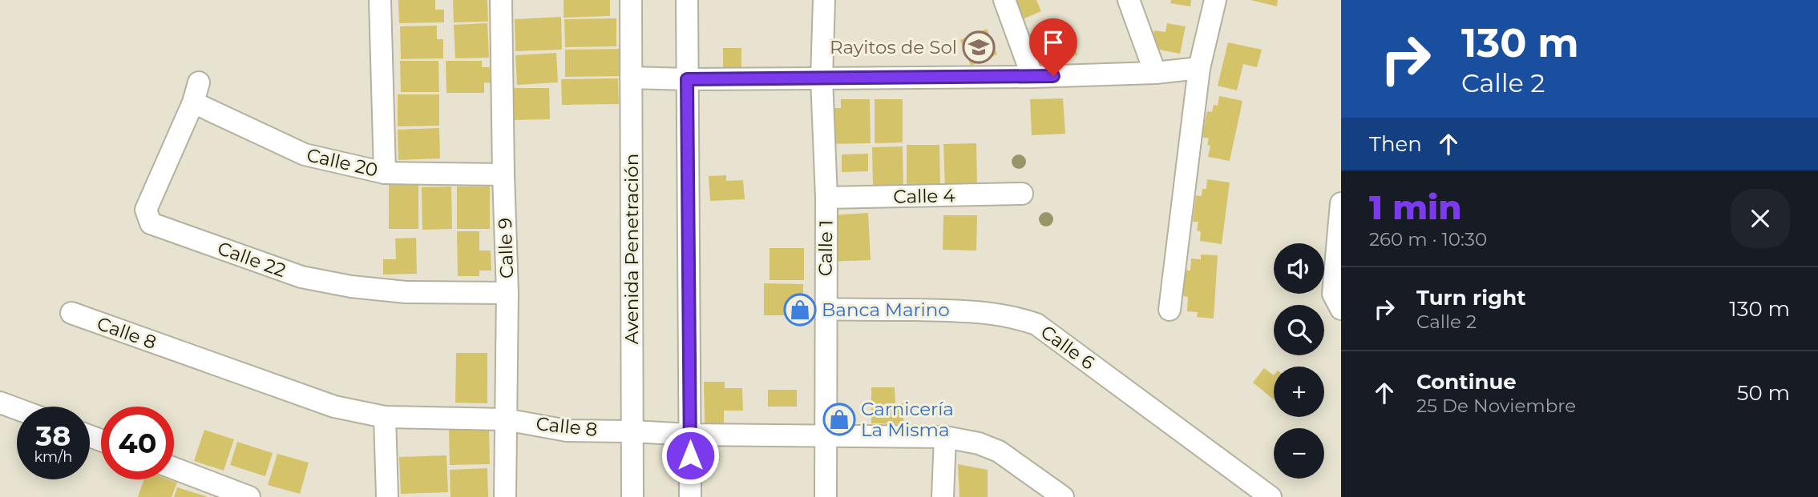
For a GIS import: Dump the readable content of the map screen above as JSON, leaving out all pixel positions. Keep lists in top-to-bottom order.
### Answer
{
  "streets": {
    "street": [
      "Calle 20",
      "Calle 4",
      "Calle 9",
      "Calle 1",
      "Avenida Penetración",
      "Calle 22",
      "Calle 8",
      "Calle 6"
    ]
  },
  "crossings": [
    ["Calle 20", "Calle 9"],
    ["Calle 20", "Calle 22"],
    ["Calle 4", "Calle 1"],
    ["Calle 9", "Calle 22"],
    ["Calle 9", "Calle 8"],
    ["Calle 1", "Calle 8"],
    ["Calle 1", "Calle 6"],
    ["Avenida Penetración", "Calle 8"]
  ],
  "places": {
    "school or university": ["Rayitos de Sol"],
    "shop": ["Banca Marino", "Carnicería La Misma"]
  },
  "page": {
    "turn": ["130 m", "Calle 2"],
    "then": "Then",
    "heading": ["1 min", "260 m · 10:30"],
    "map_buttons": ["+", "−"],
    "list": [
      {
        "name": "Turn right",
        "note": "Calle 2",
        "value": "130 m"
      },
      {
        "name": "Continue",
        "note": "25 De Noviembre",
        "value": "50 m"
      }
    ],
    "speed": "38 km/h",
    "limit": "40"
  }
}
